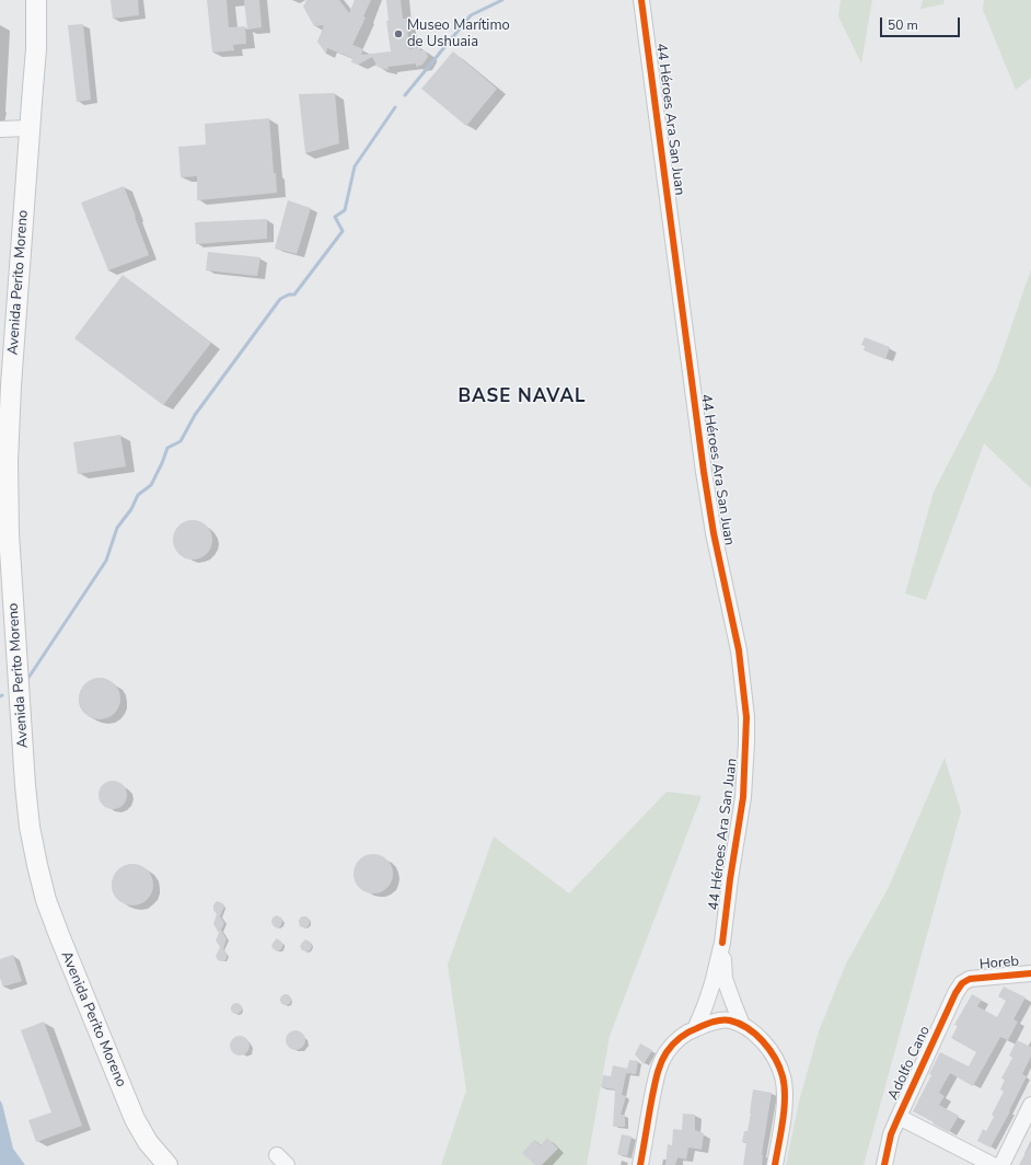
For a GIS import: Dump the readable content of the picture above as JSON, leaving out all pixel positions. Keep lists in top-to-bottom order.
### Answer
{
  "streets": {
    "main road": ["Avenida Perito Moreno"],
    "street": ["44 Héroes Ara San Juan", "Horeb", "Adolfo Cano"]
  },
  "crossings": [
    ["Horeb", "Adolfo Cano"]
  ],
  "districts": ["BASE NAVAL"],
  "places": ["Museo Marítimo de Ushuaia"],
  "scale_bar": "50 m"
}
